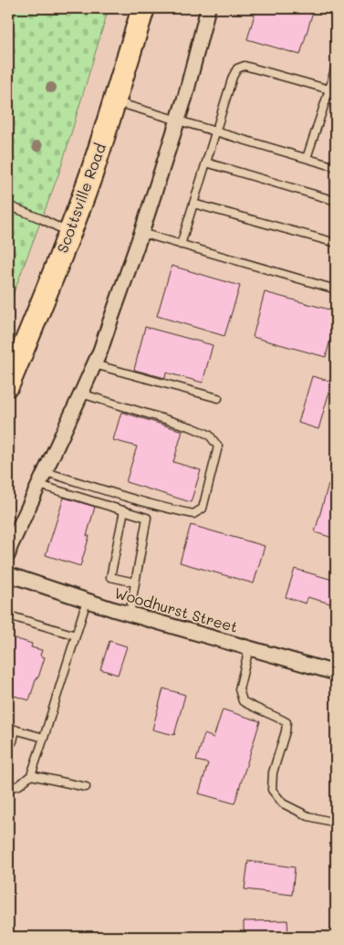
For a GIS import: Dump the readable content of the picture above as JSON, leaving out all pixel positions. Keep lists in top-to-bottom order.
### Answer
{
  "streets": {
    "main road": ["Scottsville Road"],
    "street": ["Woodhurst Street"]
  }
}
